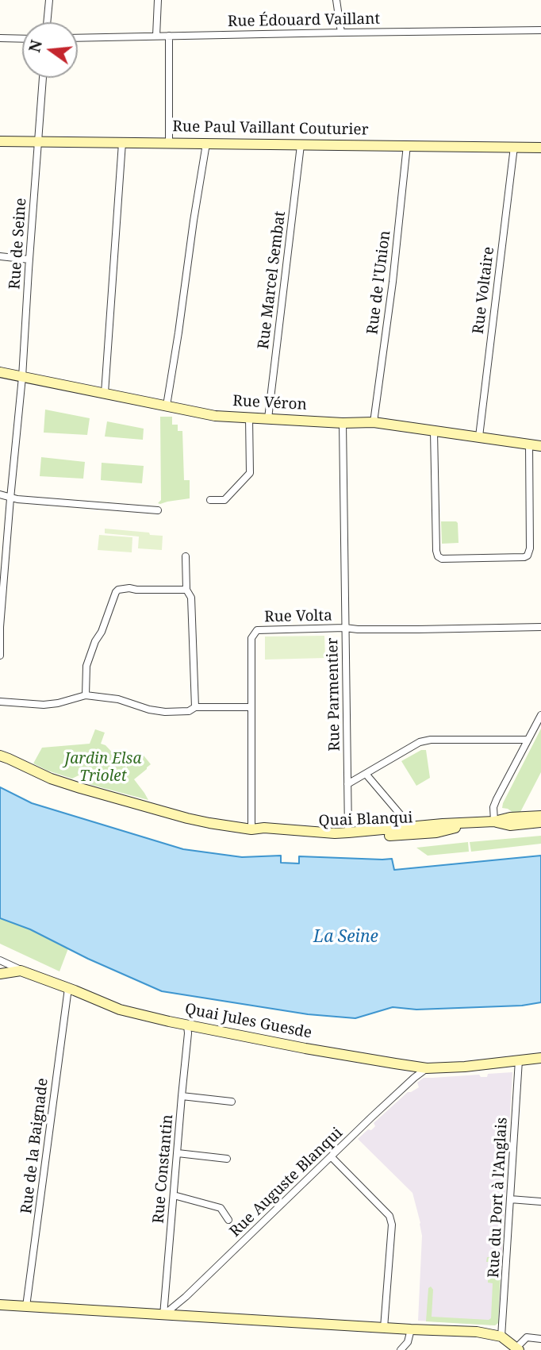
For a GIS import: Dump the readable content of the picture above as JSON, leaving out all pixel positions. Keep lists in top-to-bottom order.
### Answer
{
  "streets": {
    "main road": [
      "Rue Paul Vaillant Couturier",
      "Rue Véron",
      "Quai Blanqui",
      "Quai Jules Guesde"
    ],
    "street": [
      "Rue Édouard Vaillant",
      "Rue de Seine",
      "Rue Marcel Sembat",
      "Rue de l'Union",
      "Rue Voltaire",
      "Rue Volta",
      "Rue Parmentier",
      "Rue de la Baignade",
      "Rue Constantin",
      "Rue Auguste Blanqui",
      "Rue du Port à l'Anglais"
    ]
  },
  "crossings": [
    ["Rue Paul Vaillant Couturier", "Rue de Seine"],
    ["Rue Paul Vaillant Couturier", "Rue Marcel Sembat"],
    ["Rue Paul Vaillant Couturier", "Rue de l'Union"],
    ["Rue Paul Vaillant Couturier", "Rue Voltaire"],
    ["Rue de Seine", "Rue Véron"],
    ["Rue Marcel Sembat", "Rue Véron"],
    ["Rue de l'Union", "Rue Véron"],
    ["Rue Voltaire", "Rue Véron"],
    ["Rue Véron", "Rue Parmentier"],
    ["Rue Volta", "Rue Parmentier"],
    ["Rue Volta", "Quai Blanqui"],
    ["Rue Parmentier", "Quai Blanqui"],
    ["Quai Jules Guesde", "Rue de la Baignade"],
    ["Quai Jules Guesde", "Rue Constantin"],
    ["Quai Jules Guesde", "Rue Auguste Blanqui"],
    ["Quai Jules Guesde", "Rue du Port à l'Anglais"],
    ["Rue Constantin", "Rue Auguste Blanqui"]
  ],
  "water": ["La Seine"],
  "parks": ["Jardin Elsa Triolet"],
  "north": "left"
}
